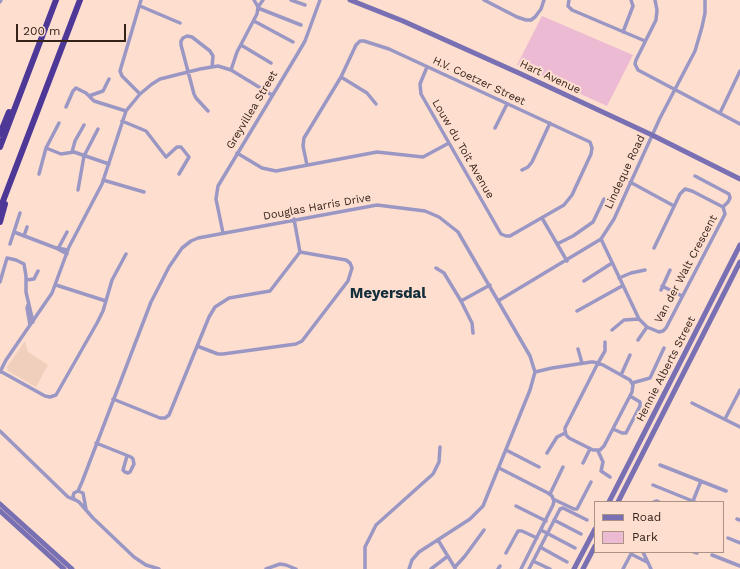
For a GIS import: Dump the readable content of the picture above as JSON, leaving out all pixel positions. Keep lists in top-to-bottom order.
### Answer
{
  "streets": {
    "street": [
      "Hart Avenue",
      "H.V. Coetzer Street",
      "Greyvillea Street",
      "Louw du Toit Avenue",
      "Lindeque Road",
      "Douglas Harris Drive",
      "Van der Walt Crescent",
      "Hennie Alberts Street"
    ]
  },
  "crossings": [
    ["Hart Avenue", "Lindeque Road"],
    ["H.V. Coetzer Street", "Louw du Toit Avenue"],
    ["Greyvillea Street", "Douglas Harris Drive"],
    ["Lindeque Road", "Douglas Harris Drive"],
    ["Lindeque Road", "Van der Walt Crescent"]
  ],
  "districts": ["Meyersdal"],
  "legend": ["Road", "Park"],
  "scale_bar": "200 m"
}
